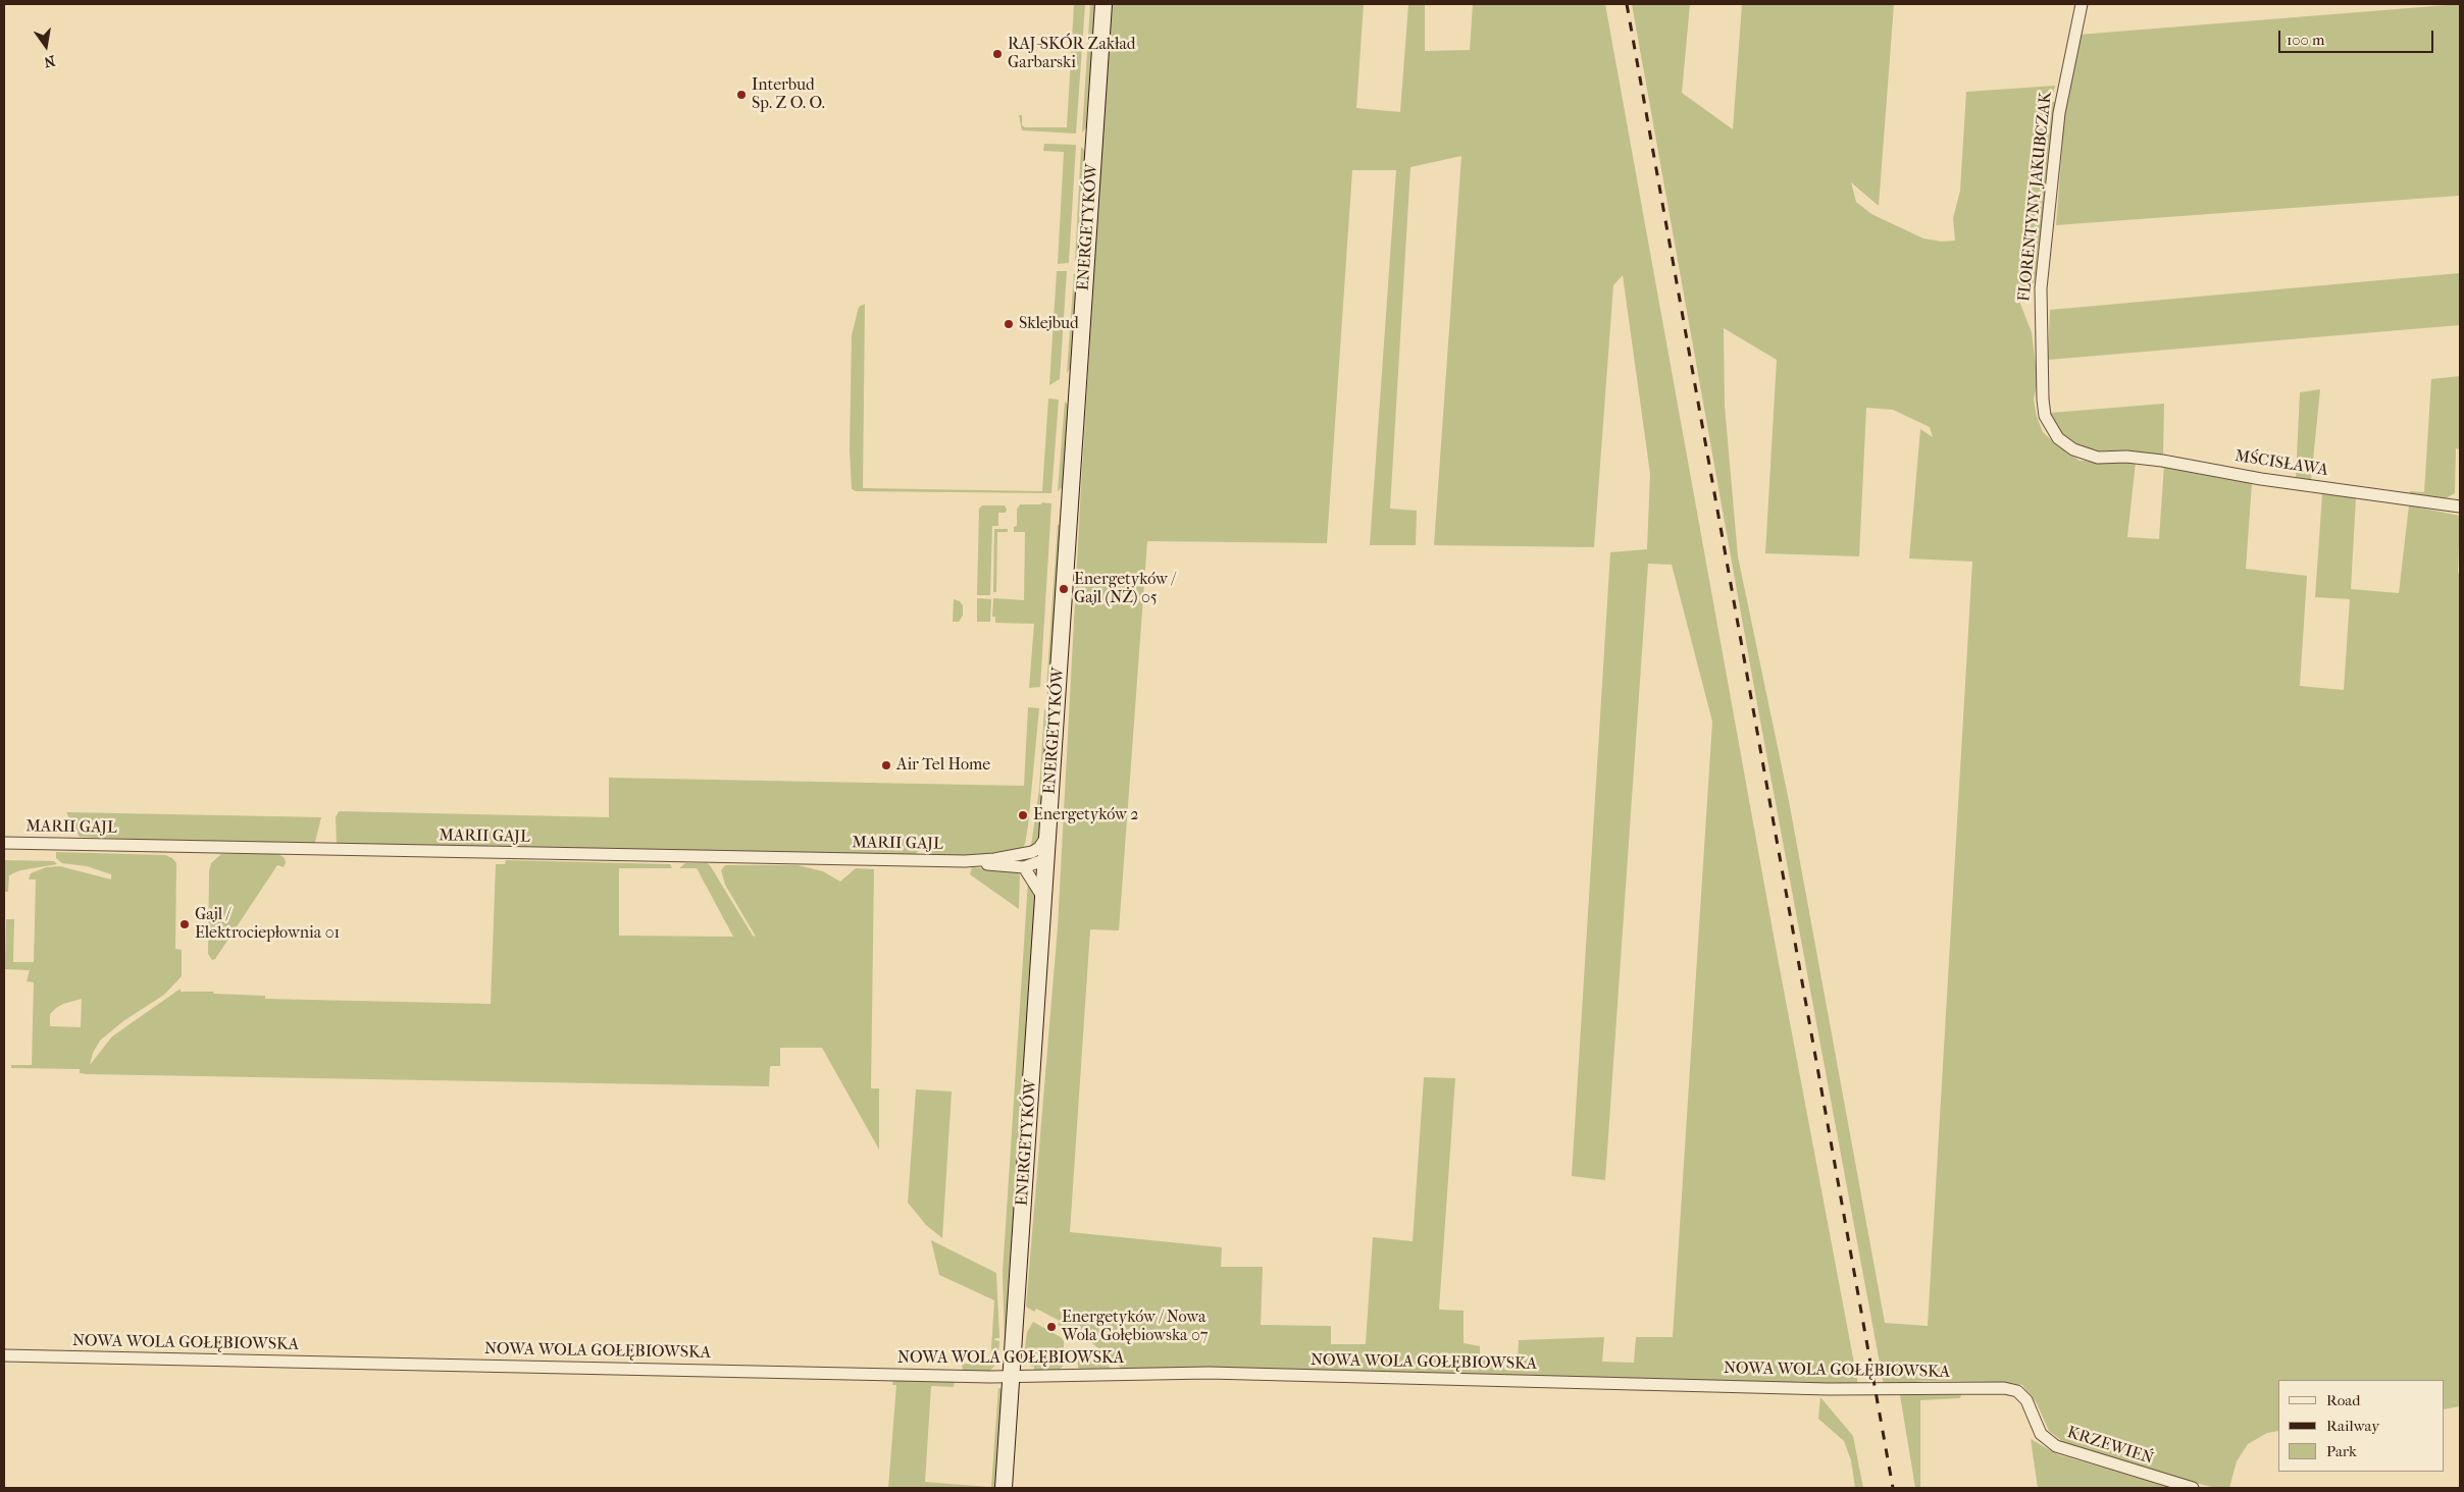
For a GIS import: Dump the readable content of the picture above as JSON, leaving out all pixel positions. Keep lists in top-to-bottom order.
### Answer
{
  "streets": {
    "main road": ["ENERGETYKÓW"],
    "street": [
      "FLORENTYNY JAKUBCZAK",
      "MŚCISŁAWA",
      "MARII GAJL",
      "NOWA WOLA GOŁĘBIOWSKA",
      "KRZEWIEŃ"
    ]
  },
  "crossings": [
    ["FLORENTYNY JAKUBCZAK", "MŚCISŁAWA"],
    ["ENERGETYKÓW", "MARII GAJL"],
    ["ENERGETYKÓW", "NOWA WOLA GOŁĘBIOWSKA"],
    ["NOWA WOLA GOŁĘBIOWSKA", "KRZEWIEŃ"]
  ],
  "places": [
    "RAJ-SKÓR Zakład Garbarski",
    "Interbud Sp. Z O. O.",
    "Sklejbud",
    "Energetyków / Gajl (NŻ) 05",
    "Air Tel Home",
    "Energetyków 2",
    "Gajl / Elektrociepłownia 01",
    "Energetyków / Nowa Wola Gołębiowska 07"
  ],
  "legend": ["Road", "Railway", "Park"],
  "scale_bar": "100 m",
  "north": "bottom"
}
